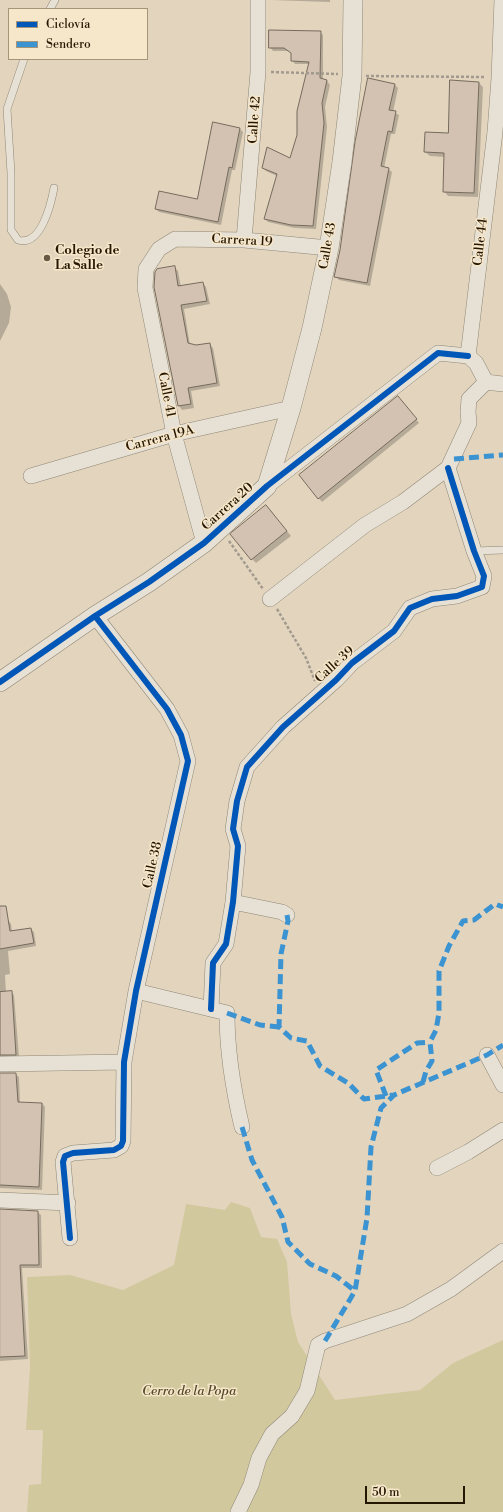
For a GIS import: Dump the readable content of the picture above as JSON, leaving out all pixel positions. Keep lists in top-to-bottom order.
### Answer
{
  "streets": {
    "street": [
      "Calle 42",
      "Carrera 19",
      "Calle 44",
      "Calle 43",
      "Calle 41",
      "Carrera 19A",
      "Carrera 20",
      "Calle 39",
      "Calle 38"
    ]
  },
  "crossings": [
    ["Calle 42", "Carrera 19"],
    ["Carrera 19", "Calle 43"],
    ["Carrera 19", "Calle 41"],
    ["Calle 44", "Carrera 20"],
    ["Calle 43", "Carrera 19A"],
    ["Calle 43", "Carrera 20"],
    ["Calle 41", "Carrera 19A"],
    ["Calle 41", "Carrera 20"],
    ["Carrera 20", "Calle 38"]
  ],
  "parks": ["Cerro de la Popa"],
  "places": ["Colegio de La Salle"],
  "legend": ["Ciclovía", "Sendero"],
  "scale_bar": "50 m"
}
